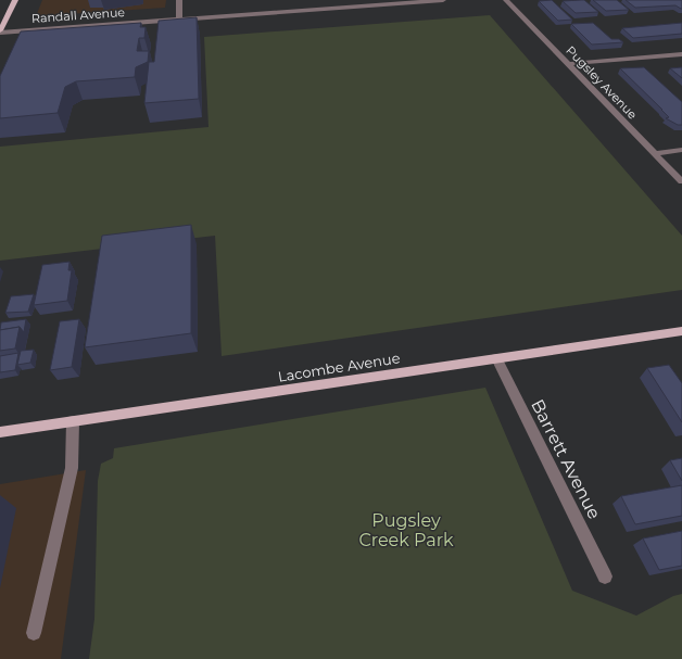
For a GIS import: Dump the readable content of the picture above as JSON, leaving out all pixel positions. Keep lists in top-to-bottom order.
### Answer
{
  "streets": {
    "main road": ["Lacombe Avenue"],
    "street": ["Randall Avenue", "Pugsley Avenue", "Barrett Avenue"]
  },
  "crossings": [
    ["Lacombe Avenue", "Barrett Avenue"]
  ],
  "parks": ["Pugsley Creek Park"]
}
